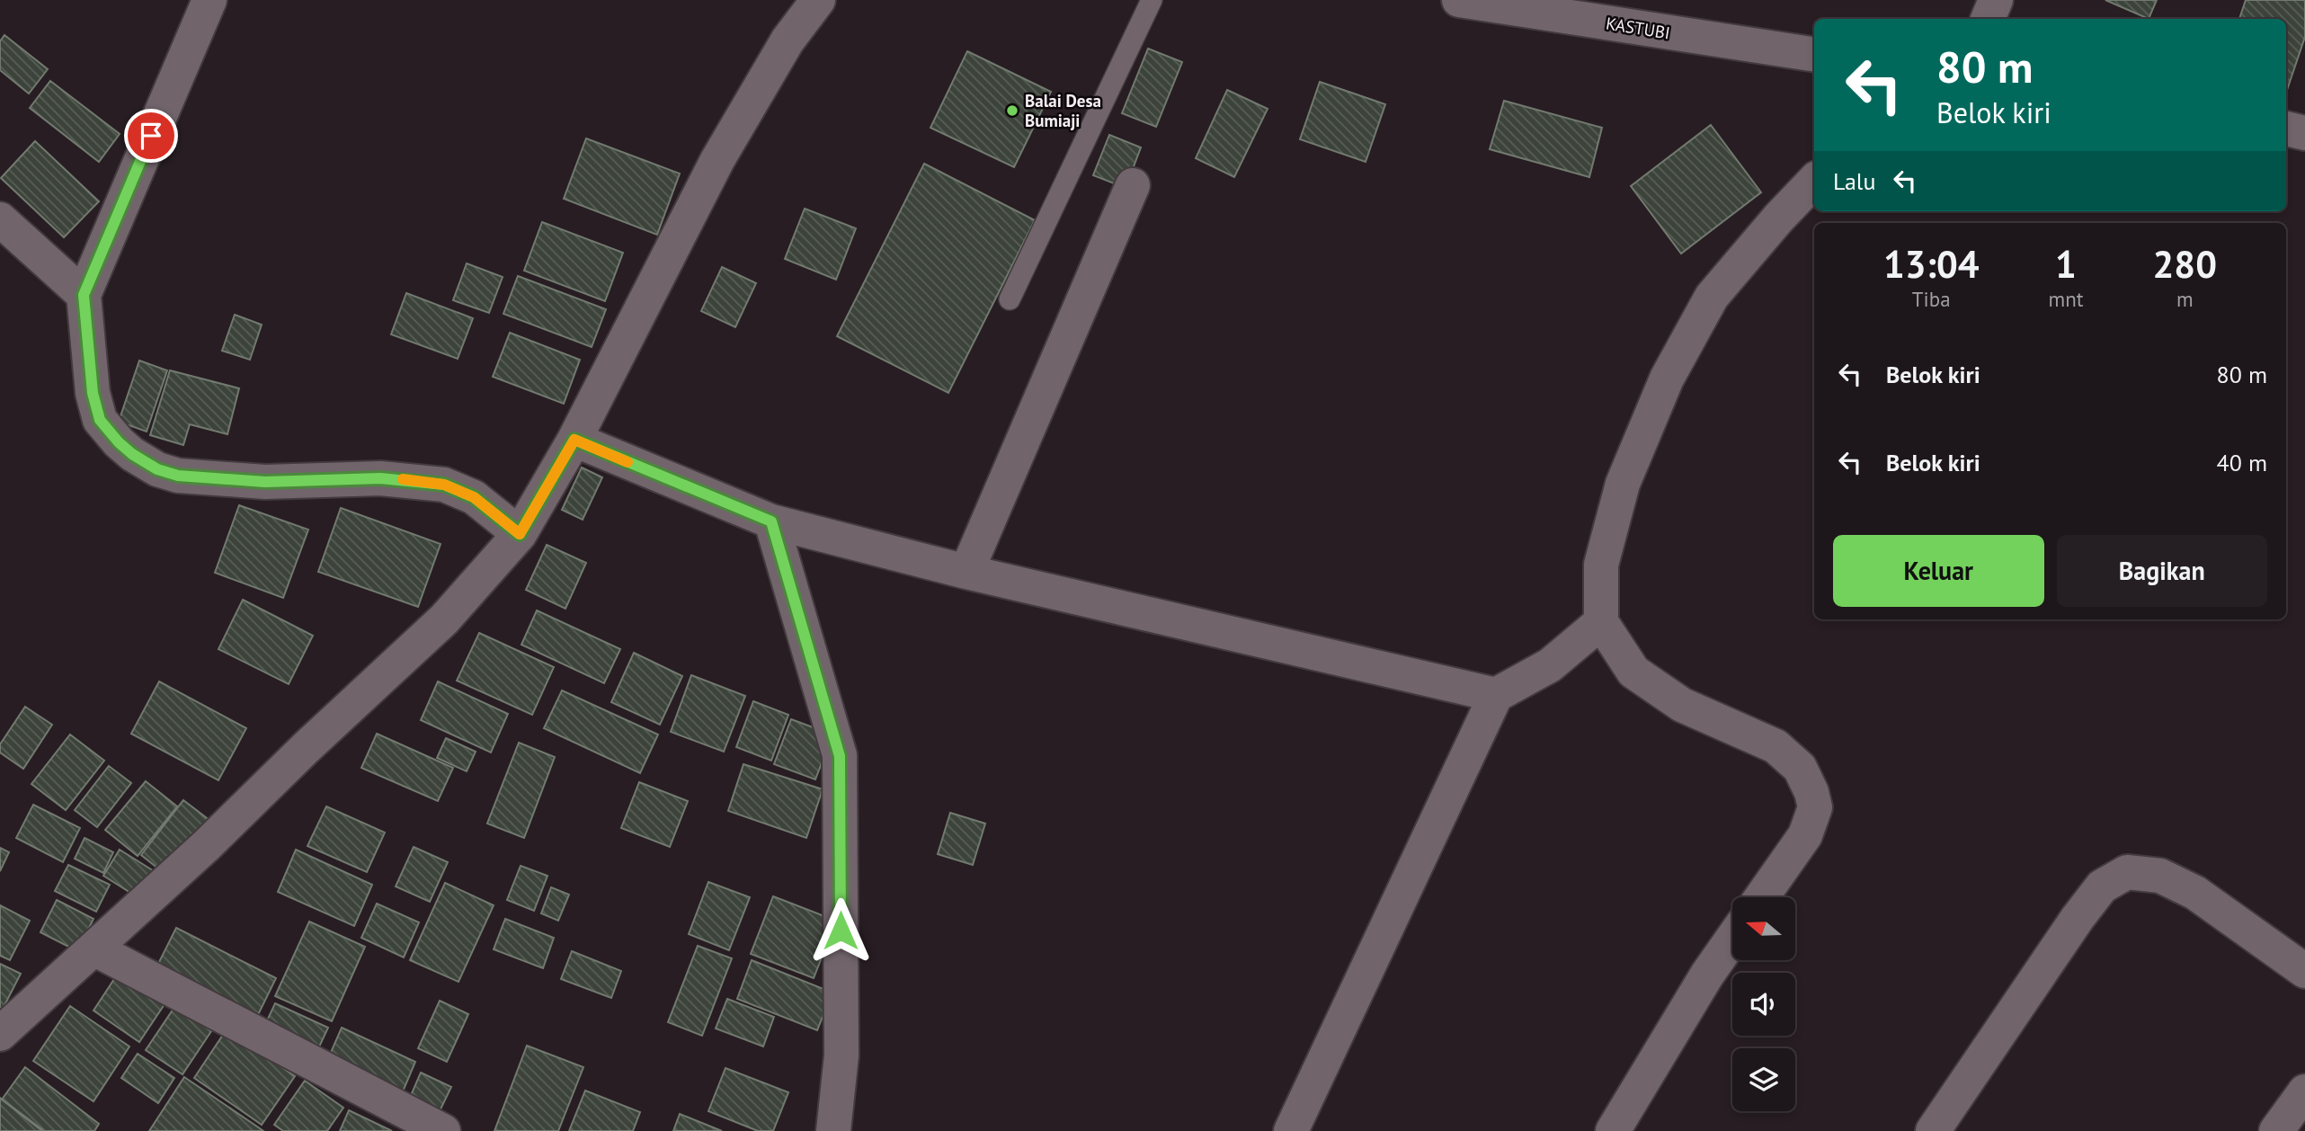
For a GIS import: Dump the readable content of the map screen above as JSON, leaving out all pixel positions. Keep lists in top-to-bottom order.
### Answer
{
  "streets": {
    "street": ["KASTUBI"]
  },
  "places": ["Balai Desa Bumiaji"],
  "north": "left",
  "page": {
    "turn": ["80 m", "Belok kiri"],
    "then": "Lalu",
    "eta": [
      "13:04",
      "Tiba",
      "1",
      "mnt",
      "280",
      "m"
    ],
    "list": [
      {
        "name": "Belok kiri",
        "value": "80 m"
      },
      {
        "name": "Belok kiri",
        "value": "40 m"
      }
    ],
    "buttons": ["Keluar", "Bagikan"]
  }
}
